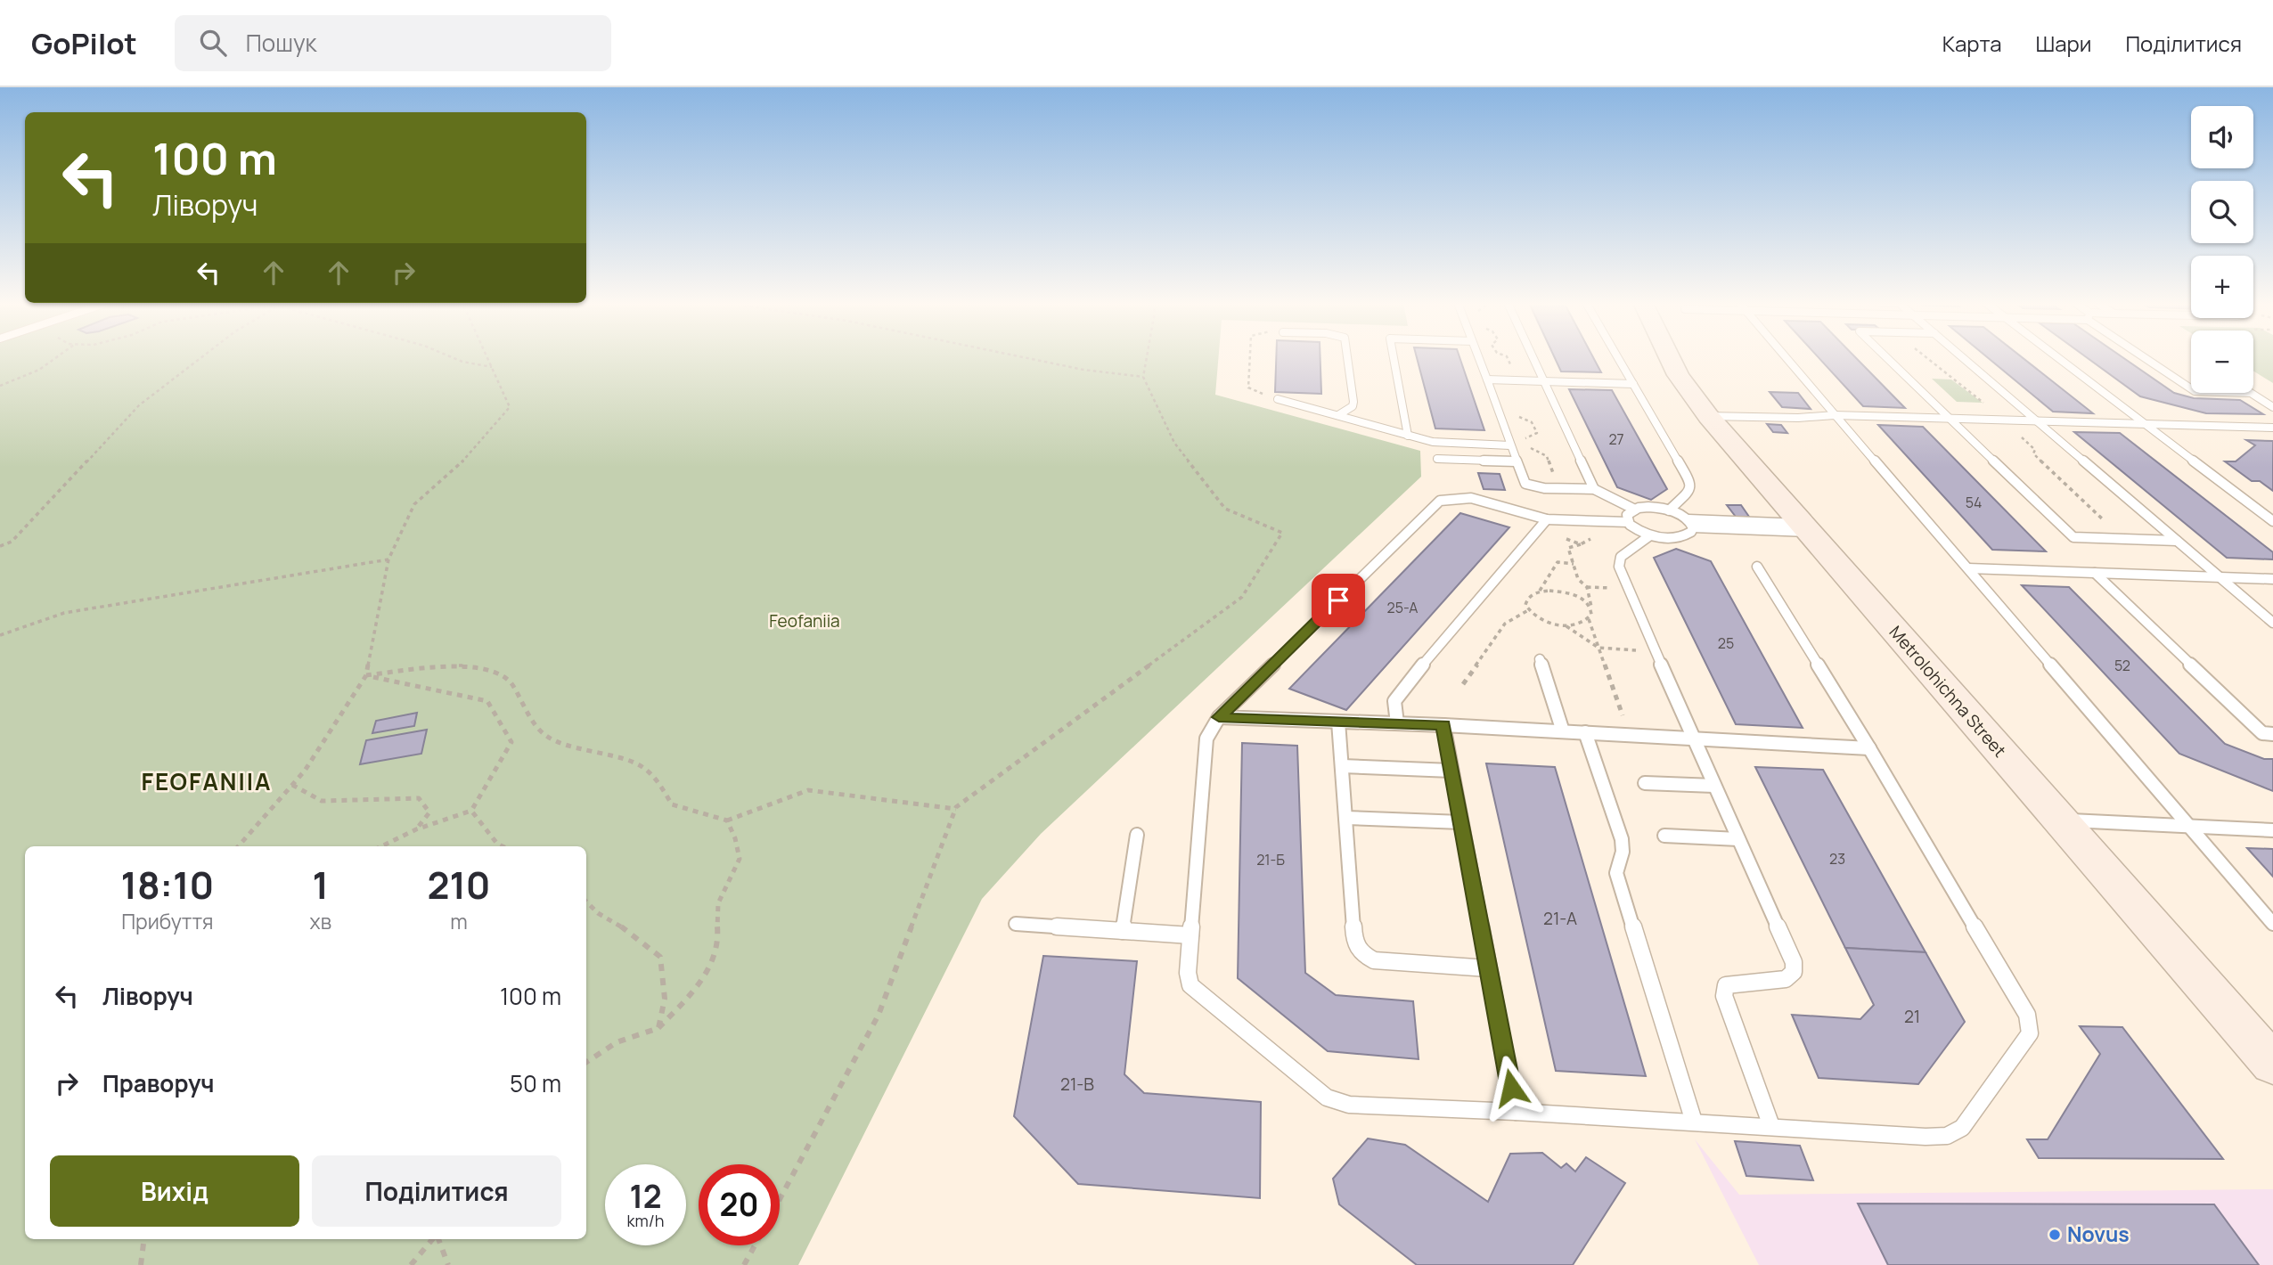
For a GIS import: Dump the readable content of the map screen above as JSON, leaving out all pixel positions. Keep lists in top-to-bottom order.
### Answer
{
  "streets": {
    "street": ["Metrolohichna Street"]
  },
  "districts": ["FEOFANIIA"],
  "parks": ["Feofaniia"],
  "places": ["Novus"],
  "house_numbers": [
    "27",
    "54",
    "25-А",
    "25",
    "52",
    "23",
    "21-Б",
    "21-А",
    "21",
    "21-В"
  ],
  "page": {
    "header": "GoPilot",
    "search": "Пошук",
    "nav": ["Карта", "Шари", "Поділитися"],
    "map_buttons": ["+", "−"],
    "turn": ["100 m", "Ліворуч"],
    "eta": [
      "18:10",
      "Прибуття",
      "1",
      "хв",
      "210",
      "m"
    ],
    "list": [
      {
        "name": "Ліворуч",
        "value": "100 m"
      },
      {
        "name": "Праворуч",
        "value": "50 m"
      }
    ],
    "buttons": ["Вихід", "Поділитися"],
    "speed": "12 km/h",
    "limit": "20"
  }
}
